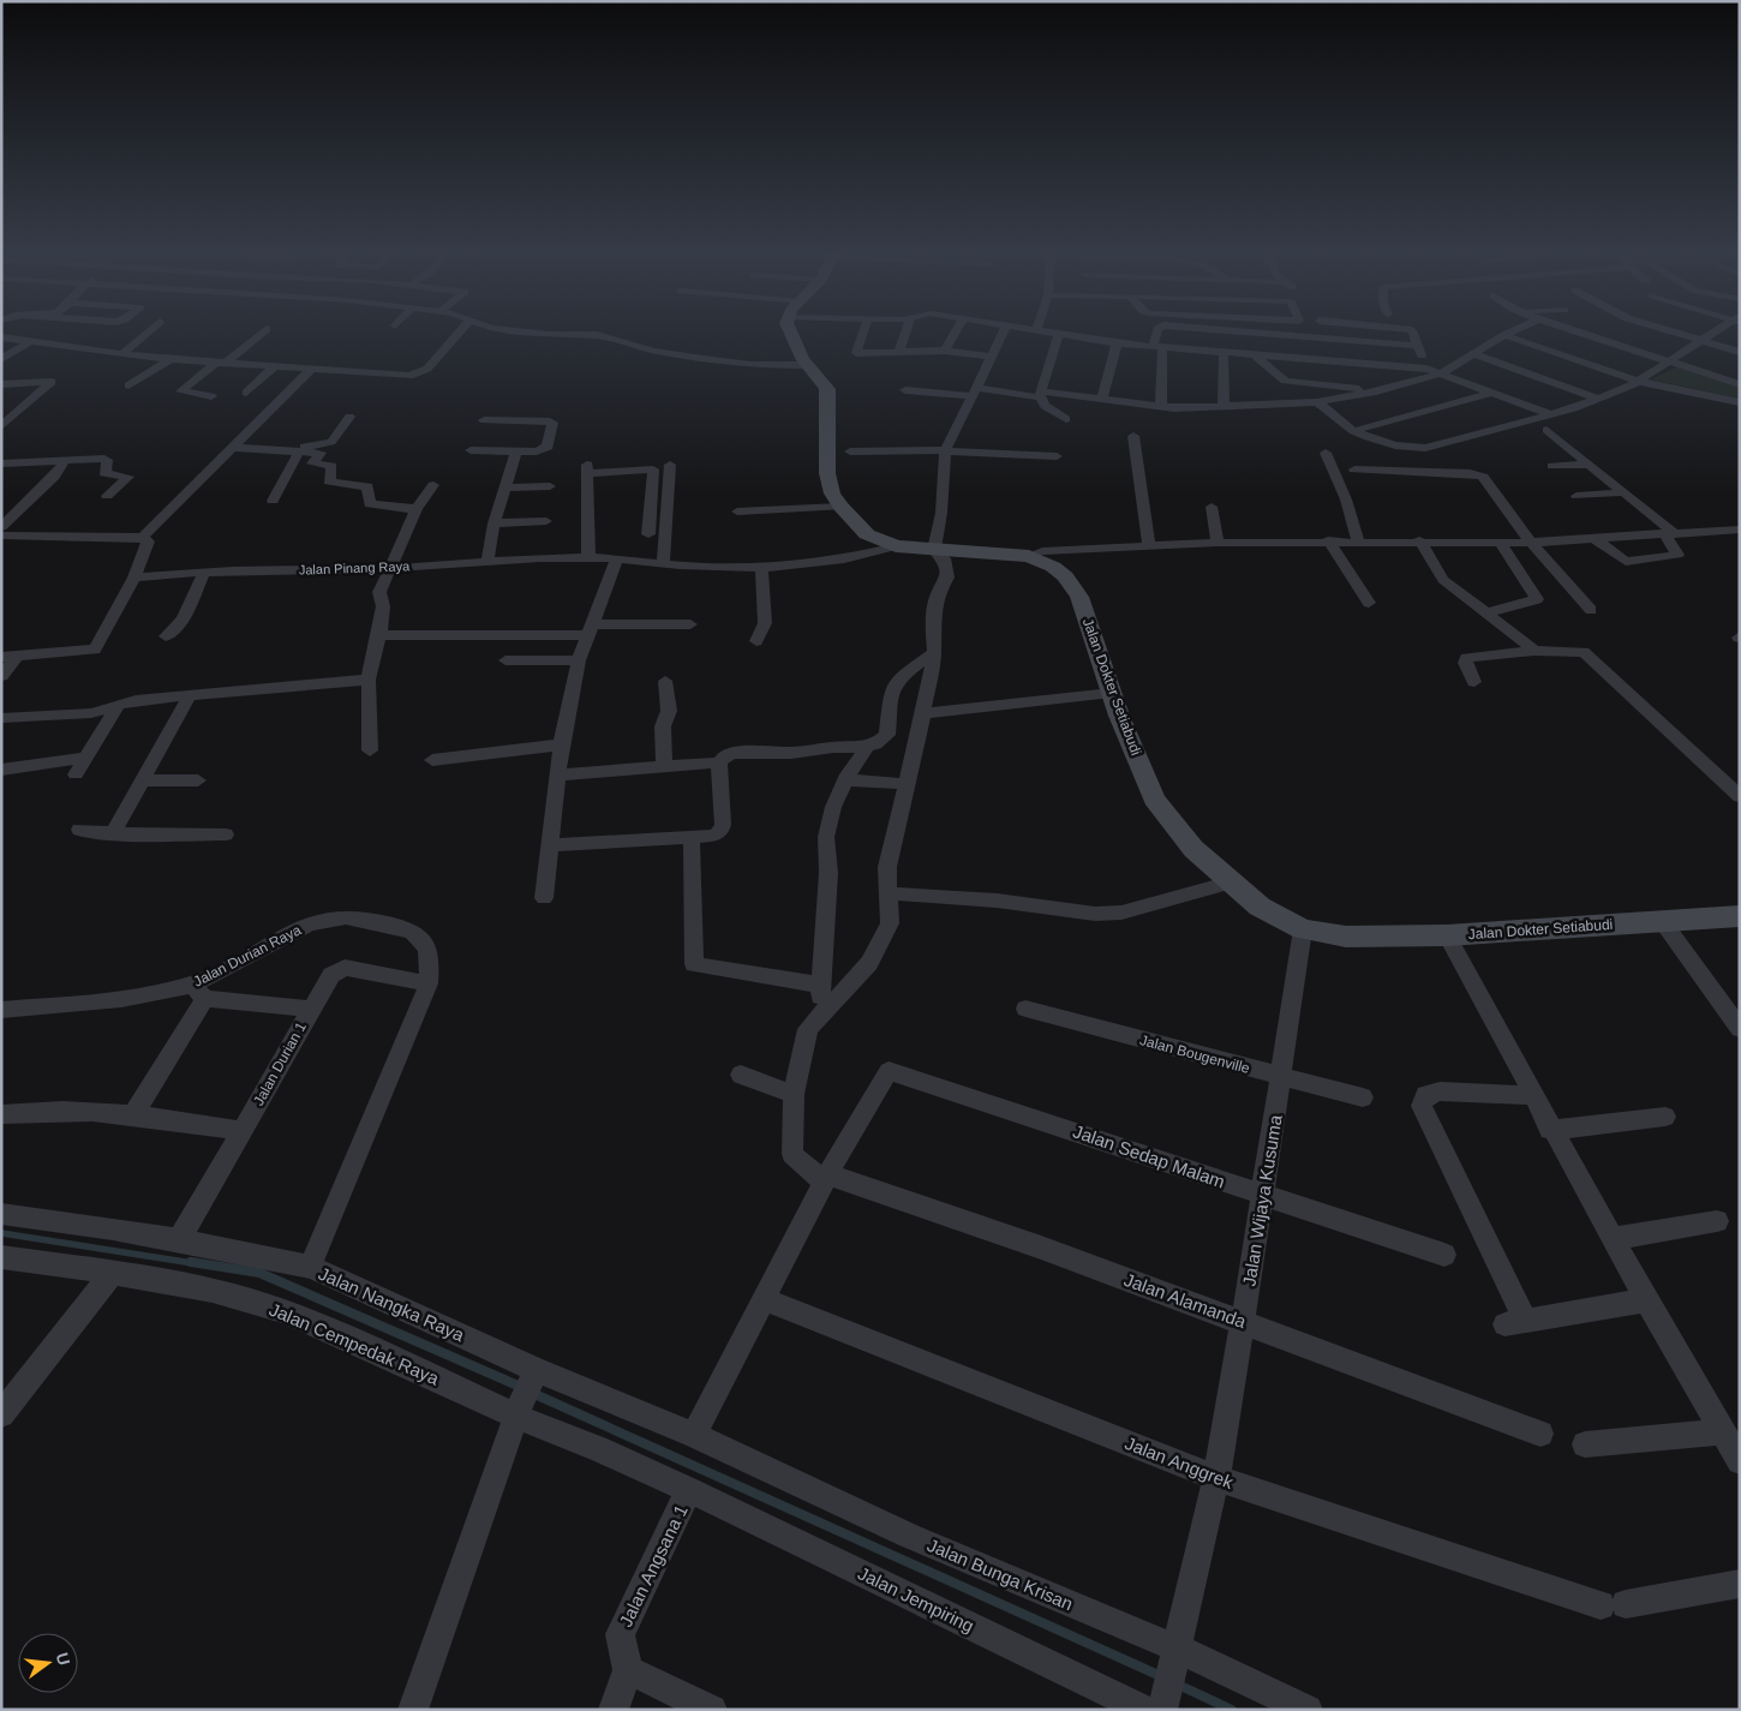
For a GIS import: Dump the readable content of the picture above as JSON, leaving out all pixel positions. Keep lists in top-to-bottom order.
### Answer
{
  "streets": {
    "main road": ["Jalan Dokter Setiabudi"],
    "street": [
      "Jalan Pinang Raya",
      "Jalan Durian Raya",
      "Jalan Bougenville",
      "Jalan Durian 1",
      "Jalan Sedap Malam",
      "Jalan Wijaya Kusuma",
      "Jalan Alamanda",
      "Jalan Nangka Raya",
      "Jalan Cempedak Raya",
      "Jalan Anggrek",
      "Jalan Angsana 1",
      "Jalan Bunga Krisan",
      "Jalan Jempiring"
    ]
  },
  "crossings": [
    ["Jalan Pinang Raya", "Jalan Dokter Setiabudi"],
    ["Jalan Dokter Setiabudi", "Jalan Wijaya Kusuma"],
    ["Jalan Durian Raya", "Jalan Durian 1"],
    ["Jalan Durian Raya", "Jalan Nangka Raya"],
    ["Jalan Bougenville", "Jalan Wijaya Kusuma"],
    ["Jalan Durian 1", "Jalan Nangka Raya"],
    ["Jalan Sedap Malam", "Jalan Wijaya Kusuma"],
    ["Jalan Sedap Malam", "Jalan Alamanda"],
    ["Jalan Wijaya Kusuma", "Jalan Alamanda"],
    ["Jalan Wijaya Kusuma", "Jalan Anggrek"],
    ["Jalan Wijaya Kusuma", "Jalan Bunga Krisan"],
    ["Jalan Nangka Raya", "Jalan Bunga Krisan"],
    ["Jalan Cempedak Raya", "Jalan Angsana 1"],
    ["Jalan Cempedak Raya", "Jalan Jempiring"],
    ["Jalan Angsana 1", "Jalan Jempiring"]
  ],
  "north": "right"
}
